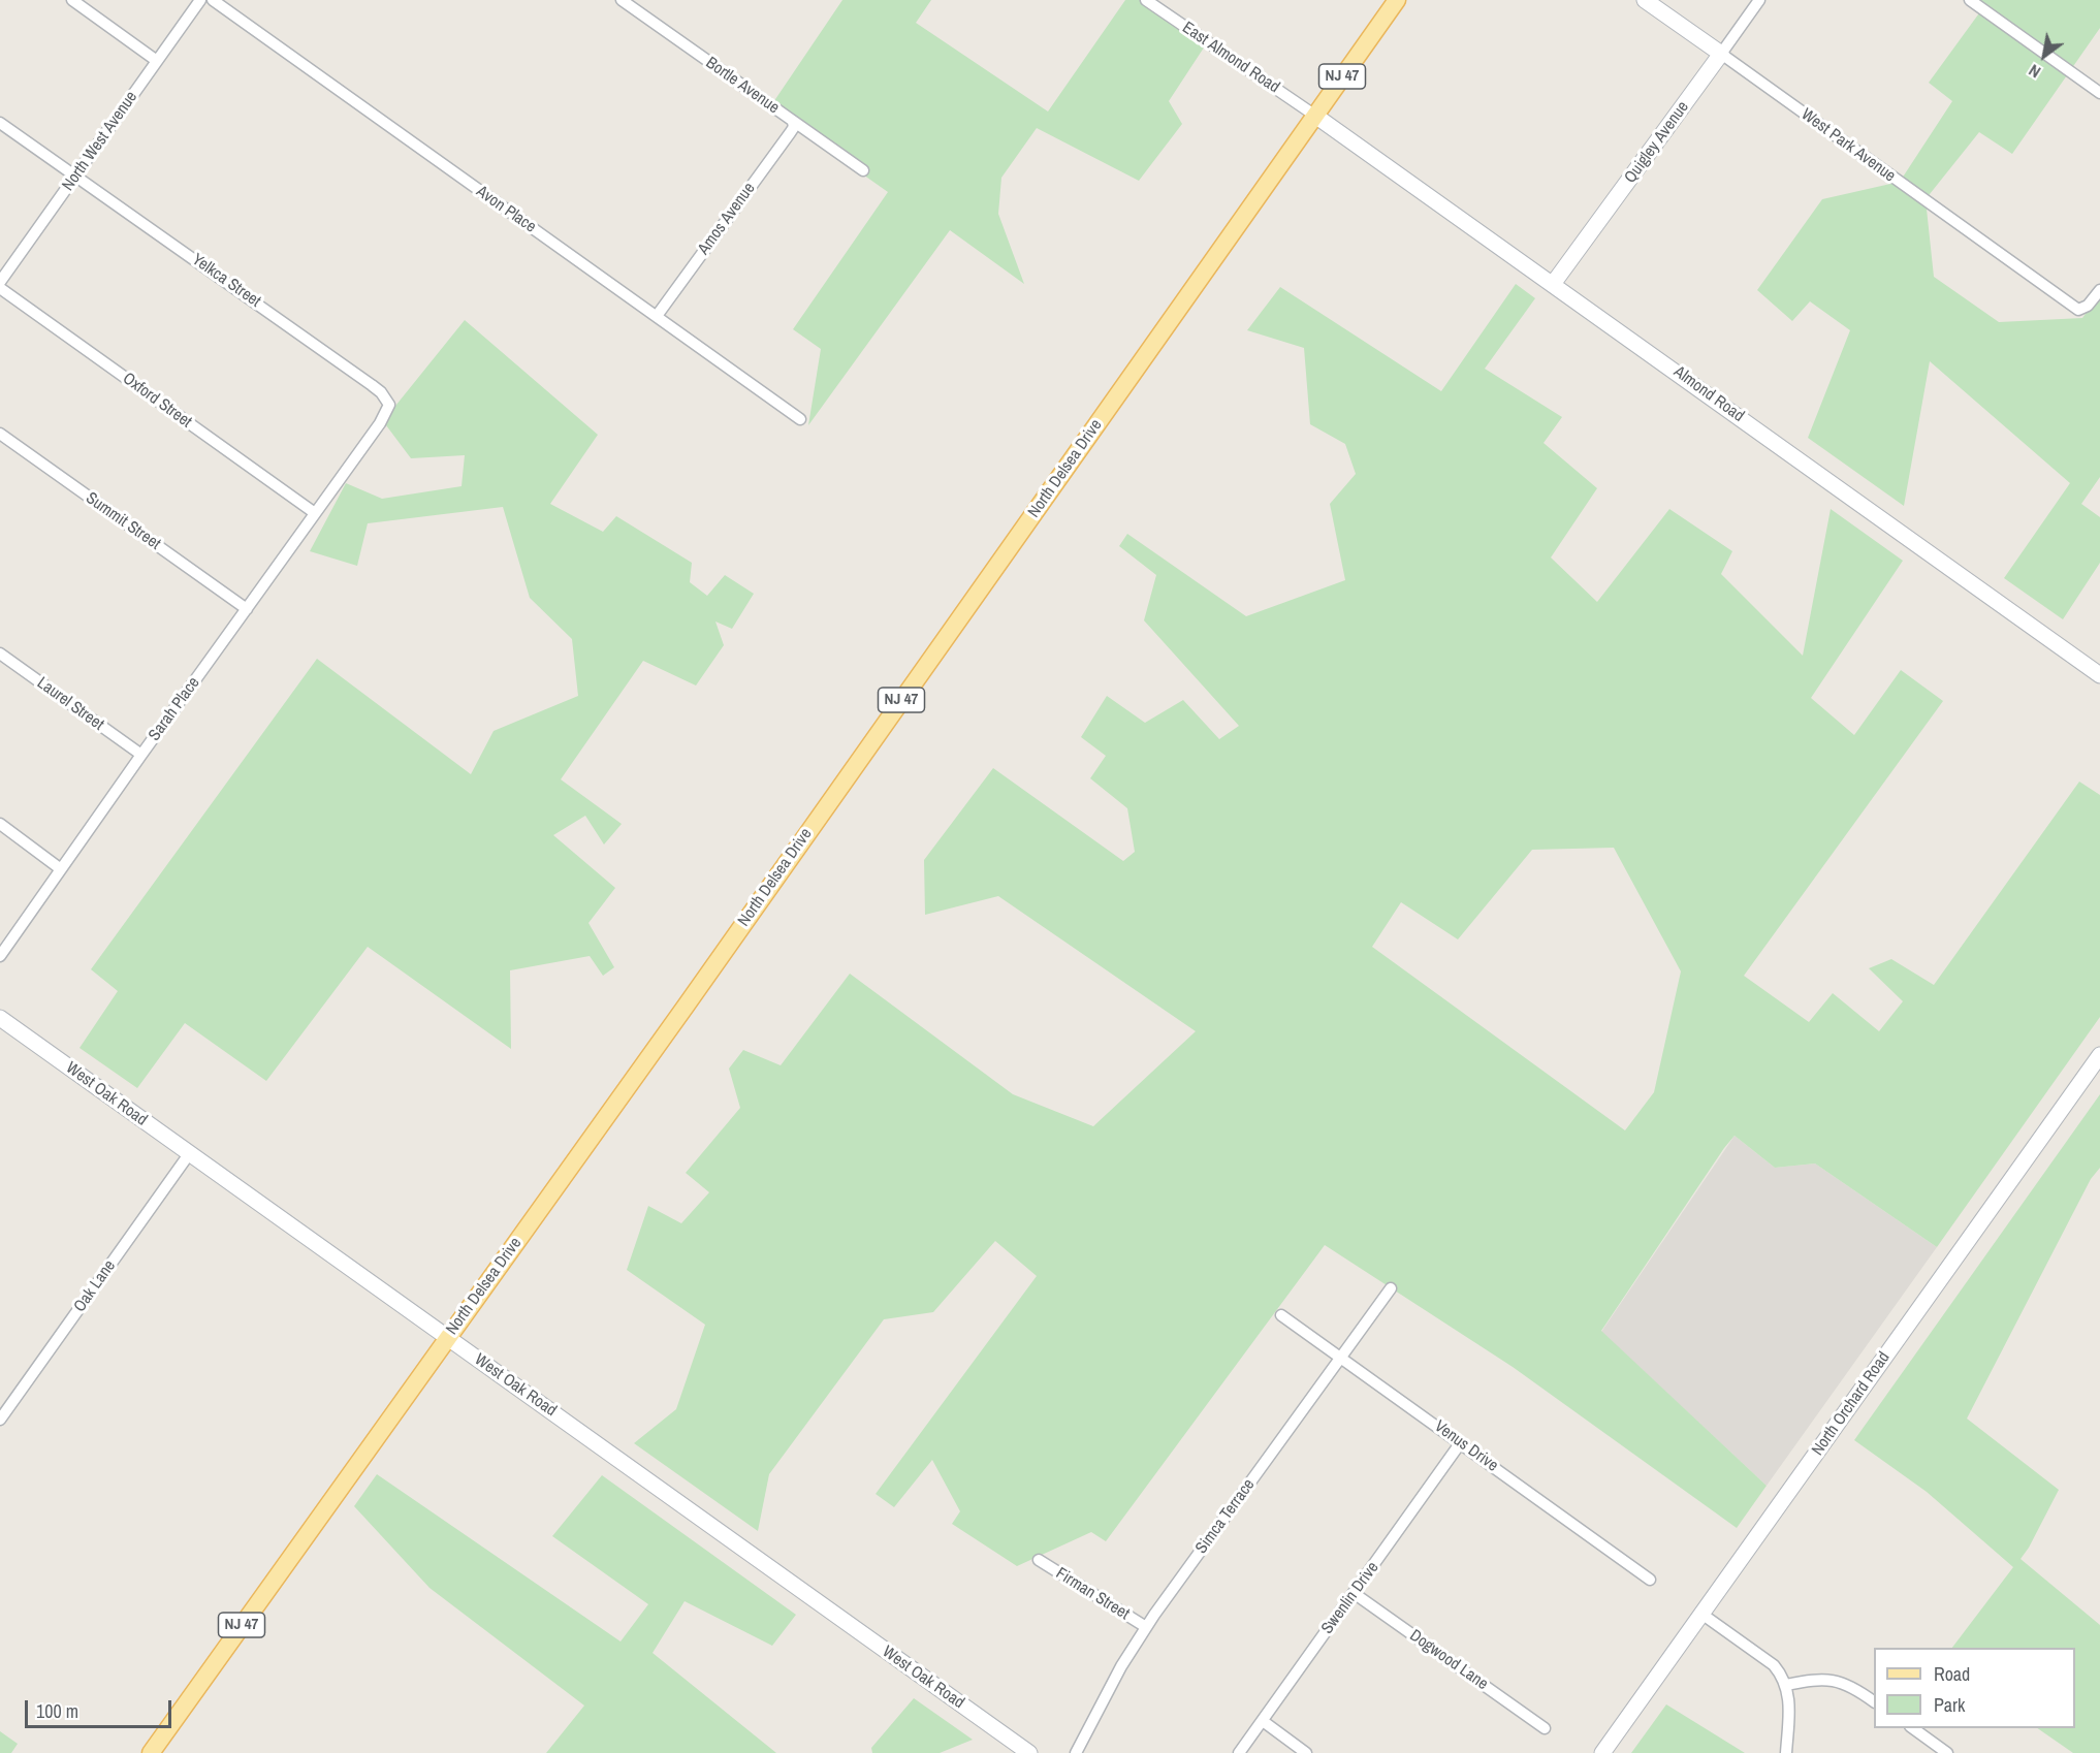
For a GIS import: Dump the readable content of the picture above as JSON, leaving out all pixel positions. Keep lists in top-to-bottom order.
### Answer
{
  "streets": {
    "main road": ["NJ 47", "North Delsea Drive"],
    "street": [
      "East Almond Road",
      "Bortle Avenue",
      "North West Avenue",
      "Quigley Avenue",
      "West Park Avenue",
      "Avon Place",
      "Amos Avenue",
      "Yelkca Street",
      "Almond Road",
      "Oxford Street",
      "Summit Street",
      "Laurel Street",
      "Sarah Place",
      "West Oak Road",
      "Oak Lane",
      "North Orchard Road",
      "Venus Drive",
      "Simca Terrace",
      "Firman Street",
      "Swenlin Drive",
      "Dogwood Lane"
    ]
  },
  "crossings": [
    ["East Almond Road", "Almond Road"],
    ["East Almond Road", "North Delsea Drive"],
    ["Bortle Avenue", "Amos Avenue"],
    ["North West Avenue", "Yelkca Street"],
    ["Quigley Avenue", "West Park Avenue"],
    ["Quigley Avenue", "Almond Road"],
    ["Avon Place", "Amos Avenue"],
    ["Yelkca Street", "Sarah Place"],
    ["Almond Road", "North Delsea Drive"],
    ["Oxford Street", "Sarah Place"],
    ["North Delsea Drive", "West Oak Road"],
    ["Summit Street", "Sarah Place"],
    ["Laurel Street", "Sarah Place"],
    ["West Oak Road", "Oak Lane"],
    ["Venus Drive", "Simca Terrace"],
    ["Venus Drive", "Swenlin Drive"],
    ["Simca Terrace", "Firman Street"],
    ["Swenlin Drive", "Dogwood Lane"]
  ],
  "legend": ["Road", "Park"],
  "scale_bar": "100 m",
  "north": "bottom left"
}
